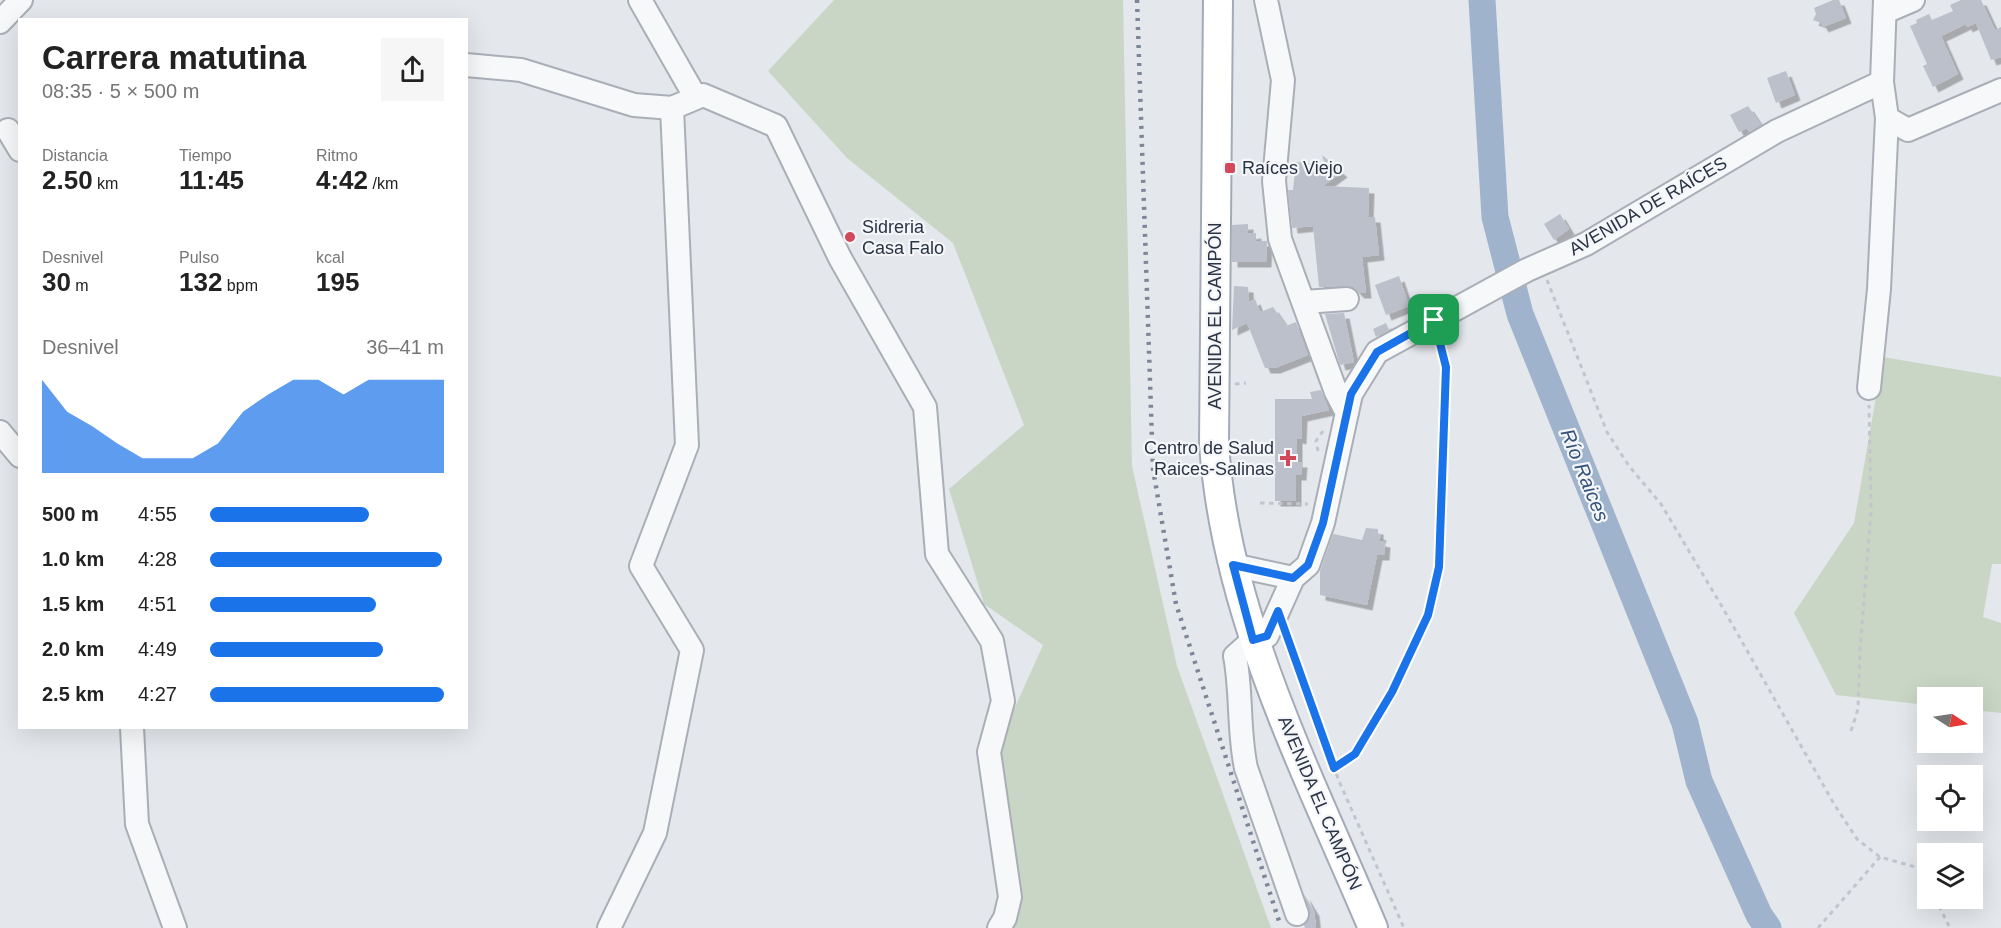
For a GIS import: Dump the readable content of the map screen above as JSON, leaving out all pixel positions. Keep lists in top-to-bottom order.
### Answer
{
  "streets": {
    "main road": ["AVENIDA EL CAMPÓN"],
    "street": ["AVENIDA DE RAÍCES"]
  },
  "crossings": [
    ["AVENIDA DE RAÍCES", "AVENIDA EL CAMPÓN"]
  ],
  "water": ["Río Raices"],
  "places": {
    "transit": ["Raíces Viejo"],
    "other": ["Sidreria Casa Falo"],
    "health": ["Centro de Salud Raices-Salinas"]
  },
  "north": "right",
  "page": {
    "heading": ["Carrera matutina", "08:35 · 5 × 500 m"],
    "stats": [
      ["Distancia", "2.50 km"],
      ["Tiempo", "11:45"],
      ["Ritmo", "4:42 /km"],
      ["Desnivel", "30 m"],
      ["Pulso", "132 bpm"],
      ["kcal", "195"]
    ],
    "chart": ["Desnivel", "36–41 m"],
    "list": [
      {
        "name": "500 m",
        "note": "4:55"
      },
      {
        "name": "1.0 km",
        "note": "4:28"
      },
      {
        "name": "1.5 km",
        "note": "4:51"
      },
      {
        "name": "2.0 km",
        "note": "4:49"
      },
      {
        "name": "2.5 km",
        "note": "4:27"
      }
    ]
  }
}
